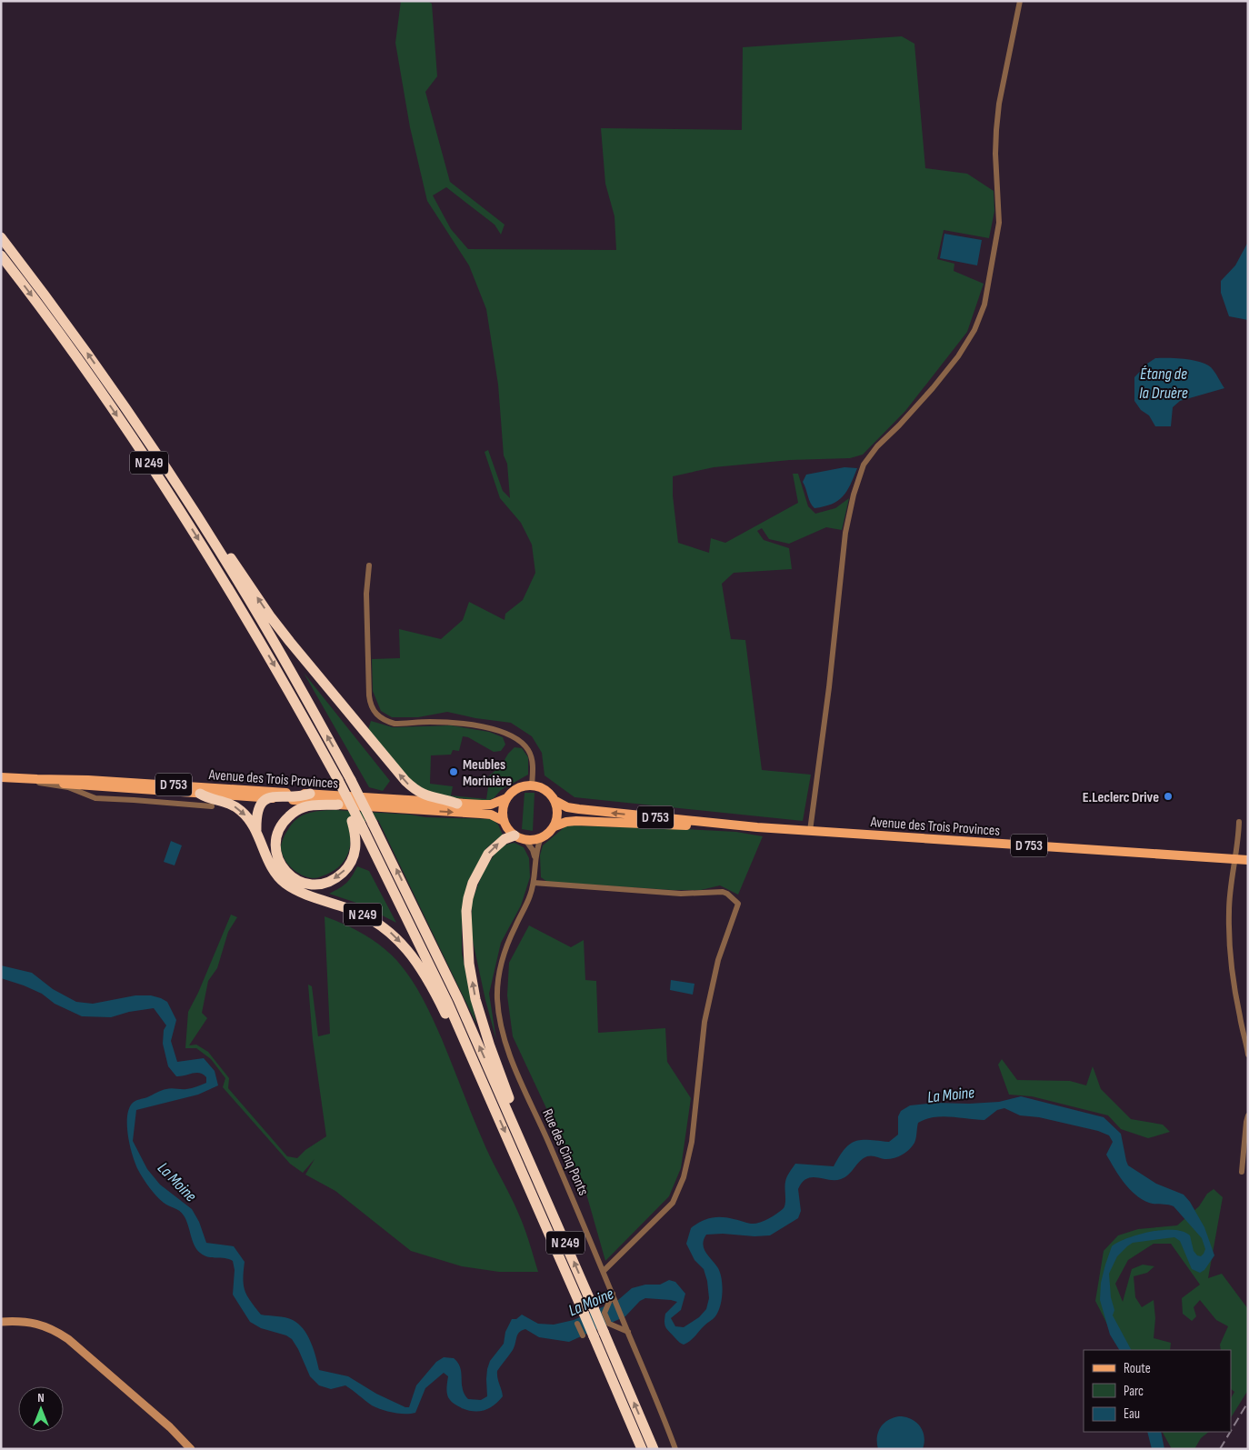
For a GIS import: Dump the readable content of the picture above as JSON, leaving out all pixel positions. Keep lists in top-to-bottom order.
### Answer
{
  "streets": {
    "highway": ["N 249"],
    "main road": ["Avenue des Trois Provinces", "D 753"],
    "street": ["Rue des Cinq Ponts"]
  },
  "crossings": [
    ["N 249", "Avenue des Trois Provinces"],
    ["N 249", "Rue des Cinq Ponts"],
    ["Avenue des Trois Provinces", "Rue des Cinq Ponts"]
  ],
  "water": ["Étang de la Druère", "La Moine"],
  "places": ["Meubles Morinière", "E.Leclerc Drive"],
  "legend": ["Route", "Parc", "Eau"],
  "north": "top"
}
